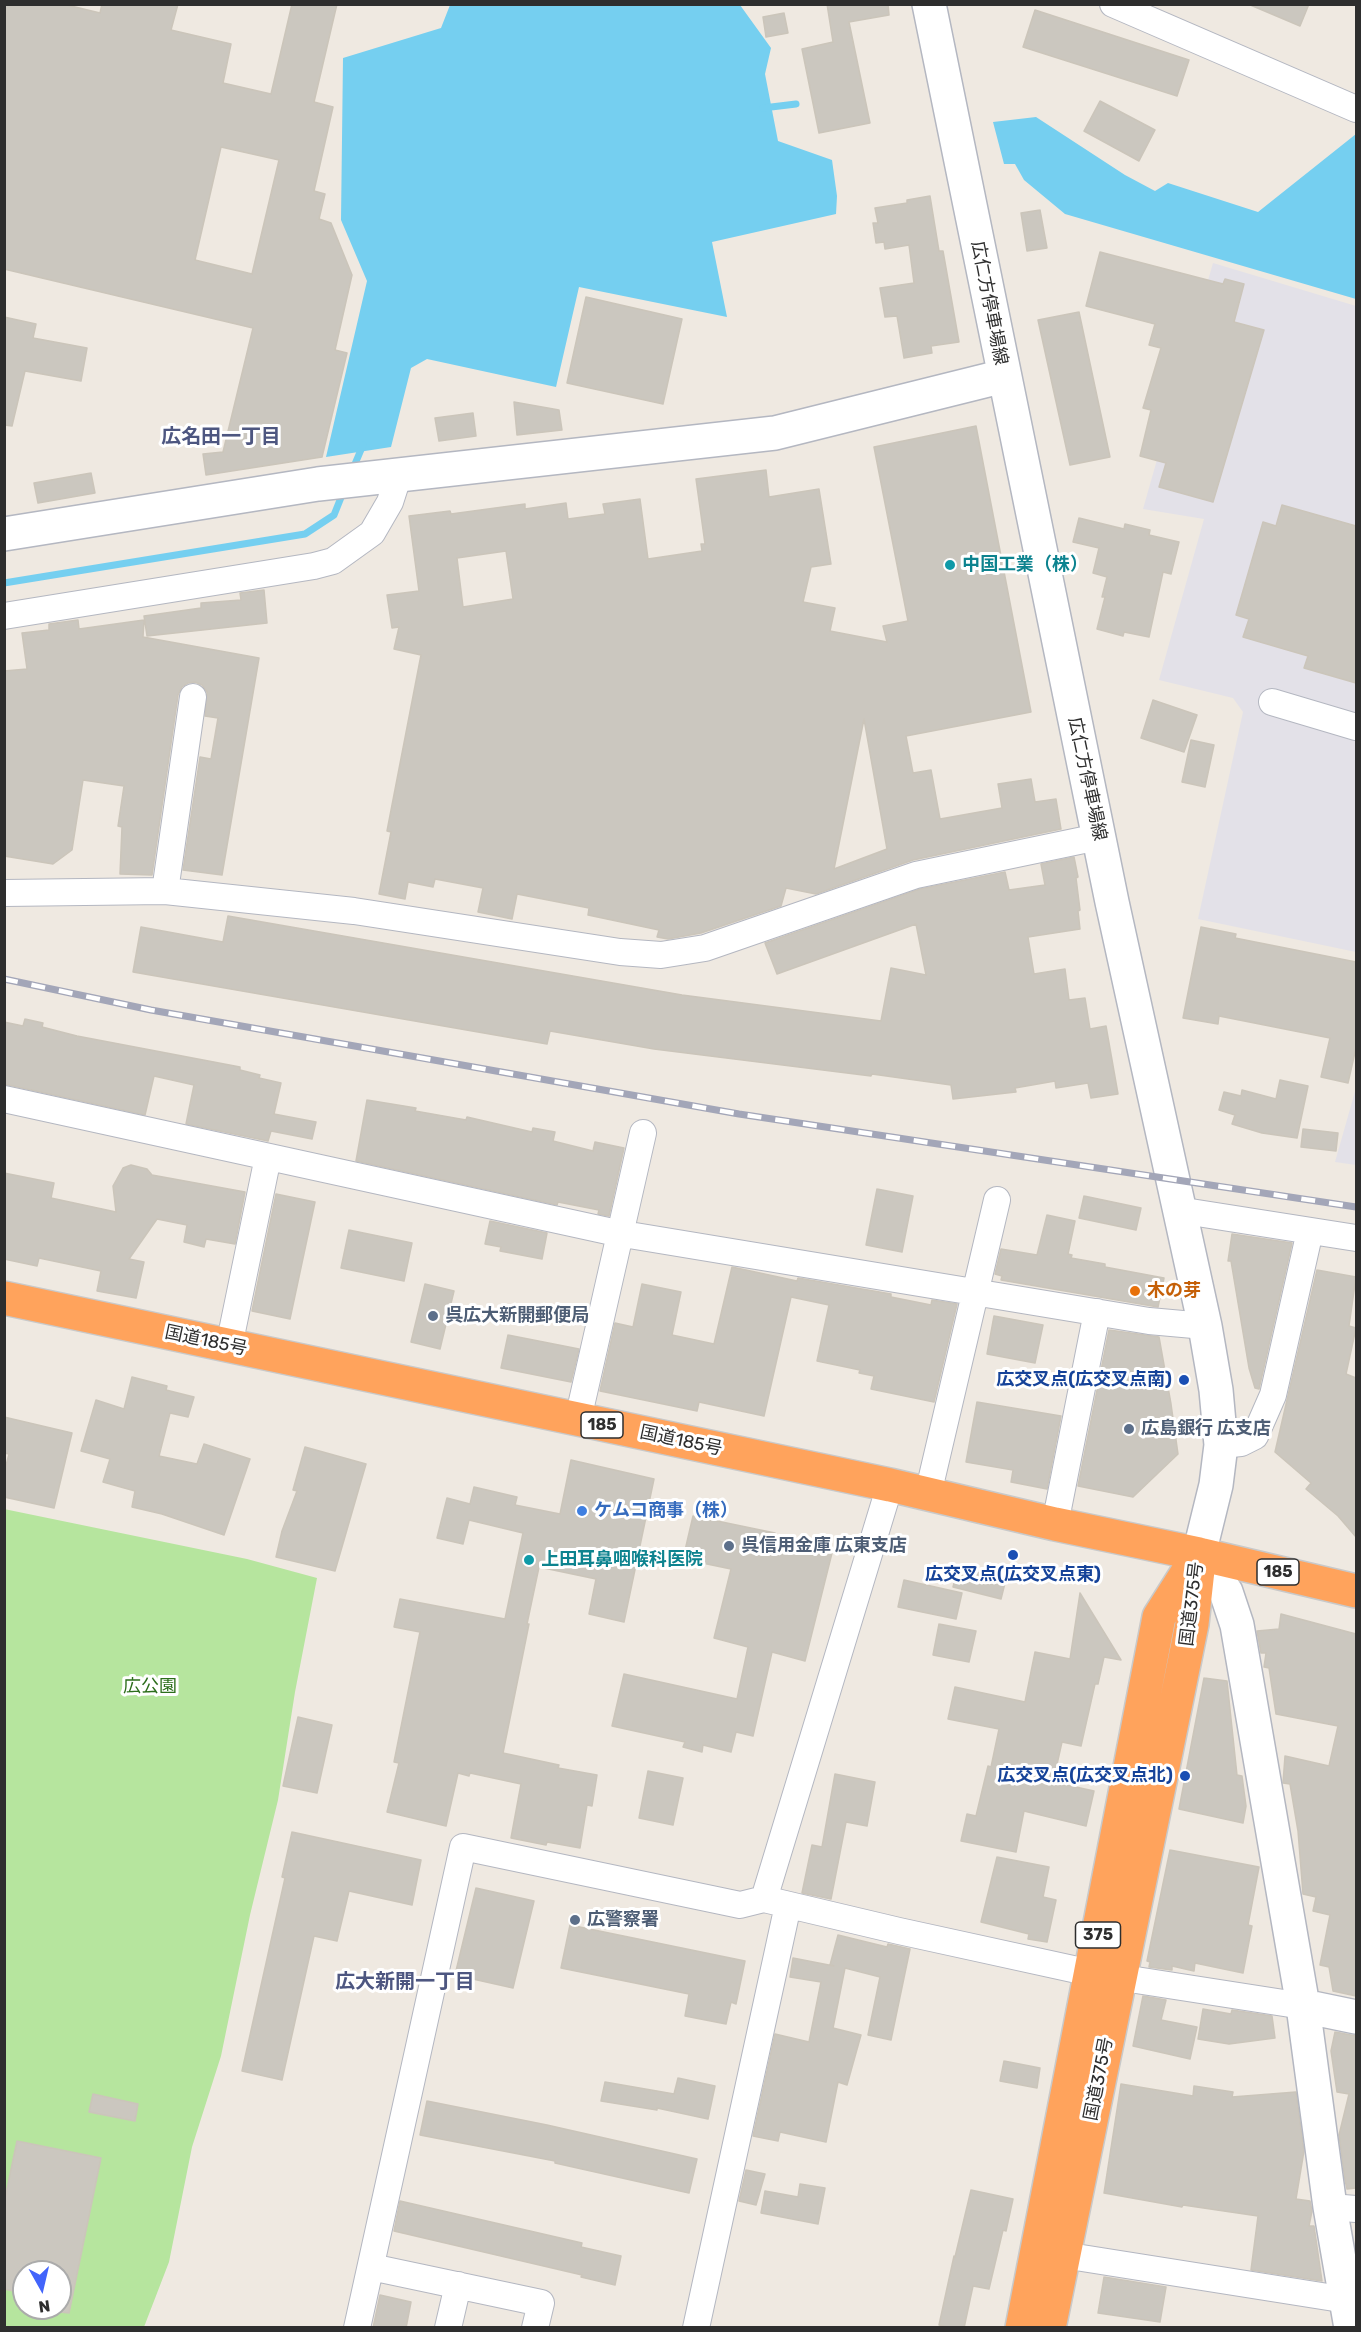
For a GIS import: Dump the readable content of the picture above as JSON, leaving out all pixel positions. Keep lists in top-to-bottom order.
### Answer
{
  "streets": {
    "highway": [
      "国道185号",
      "185",
      "国道375号",
      "375"
    ],
    "street": ["広仁方停車場線"]
  },
  "crossings": [
    ["広仁方停車場線", "国道185号"],
    ["広仁方停車場線", "国道375号"],
    ["国道185号", "国道375号"]
  ],
  "districts": ["広名田一丁目", "広大新開一丁目"],
  "parks": ["広公園"],
  "places": [
    "中国工業（株）",
    "木の芽",
    "呉広大新開郵便局",
    "広交叉点(広交叉点南)",
    "広島銀行 広支店",
    "ケムコ商事（株）",
    "呉信用金庫 広東支店",
    "広交叉点(広交叉点東)",
    "上田耳鼻咽喉科医院",
    "広交叉点(広交叉点北)",
    "広警察署"
  ],
  "north": "bottom"
}
